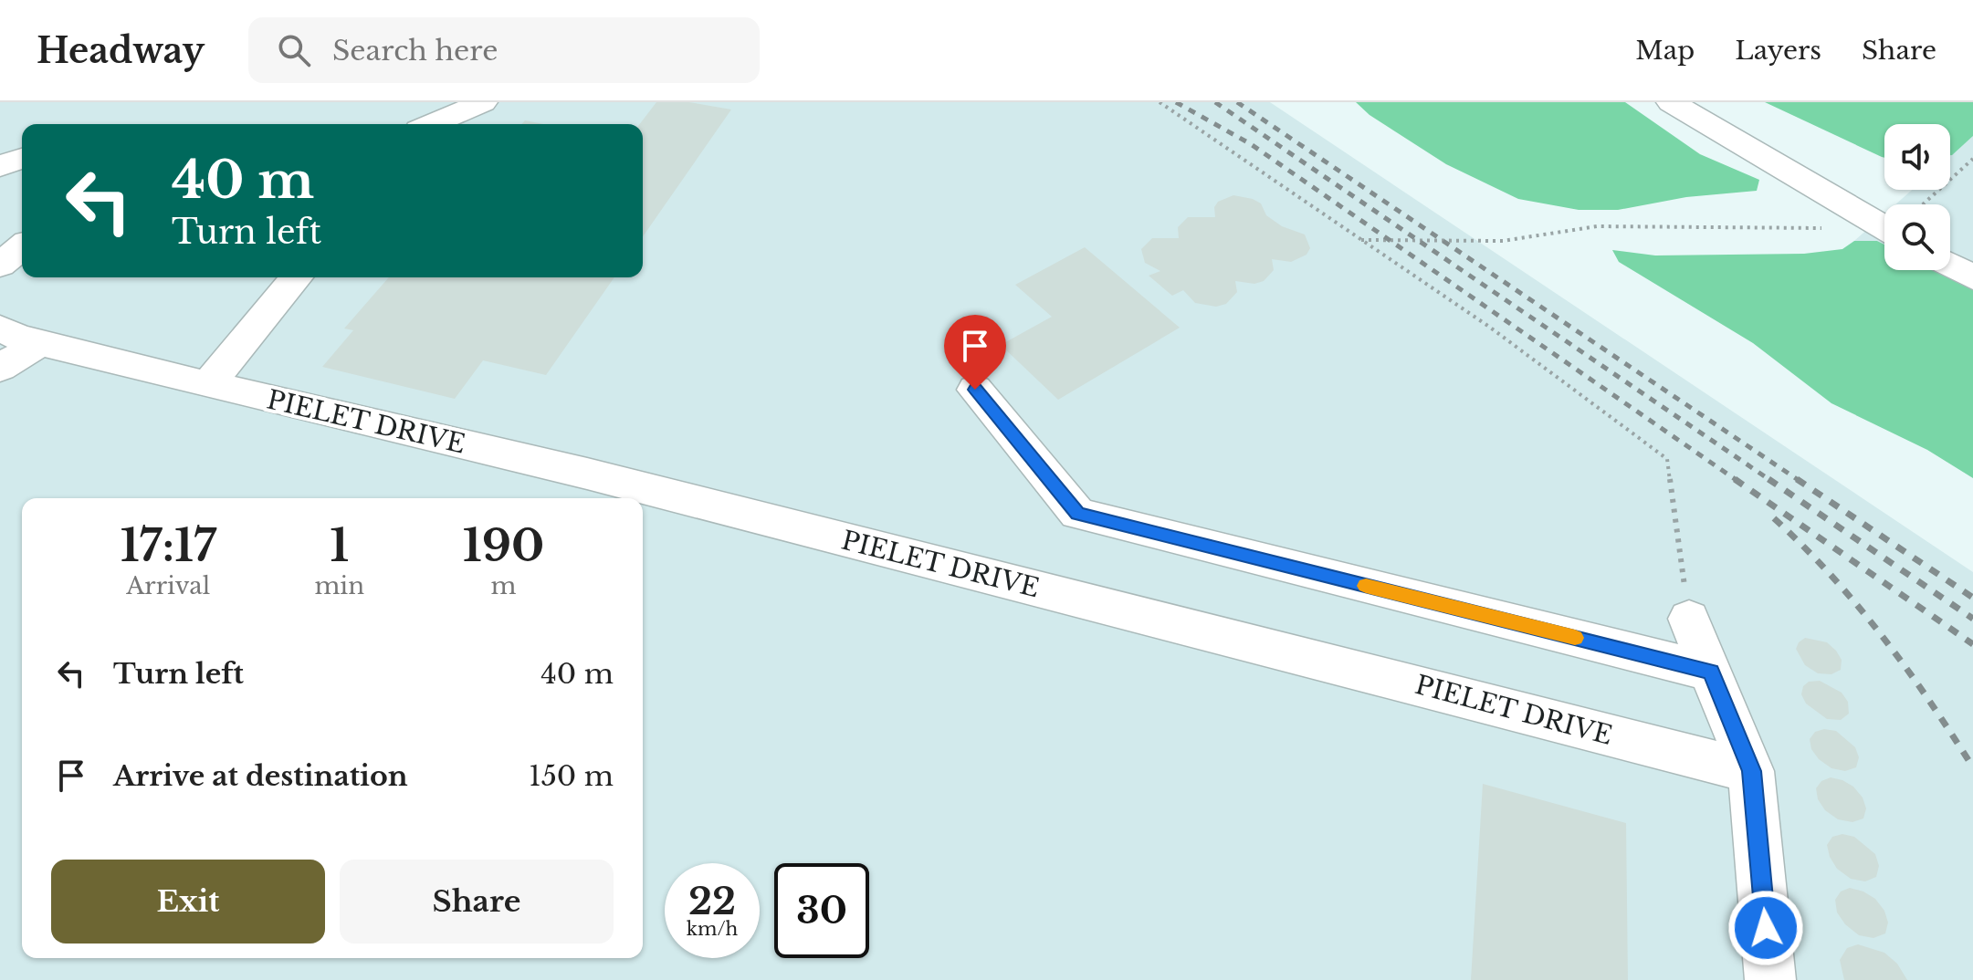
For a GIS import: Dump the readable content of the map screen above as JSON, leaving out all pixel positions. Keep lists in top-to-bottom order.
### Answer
{
  "streets": {
    "street": ["PIELET DRIVE"]
  },
  "page": {
    "header": "Headway",
    "search": "Search here",
    "nav": ["Map", "Layers", "Share"],
    "turn": ["40 m", "Turn left"],
    "eta": [
      "17:17",
      "Arrival",
      "1",
      "min",
      "190",
      "m"
    ],
    "list": [
      {
        "name": "Turn left",
        "value": "40 m"
      },
      {
        "name": "Arrive at destination",
        "value": "150 m"
      }
    ],
    "buttons": ["Exit", "Share"],
    "speed": "22 km/h",
    "limit": "30"
  }
}
